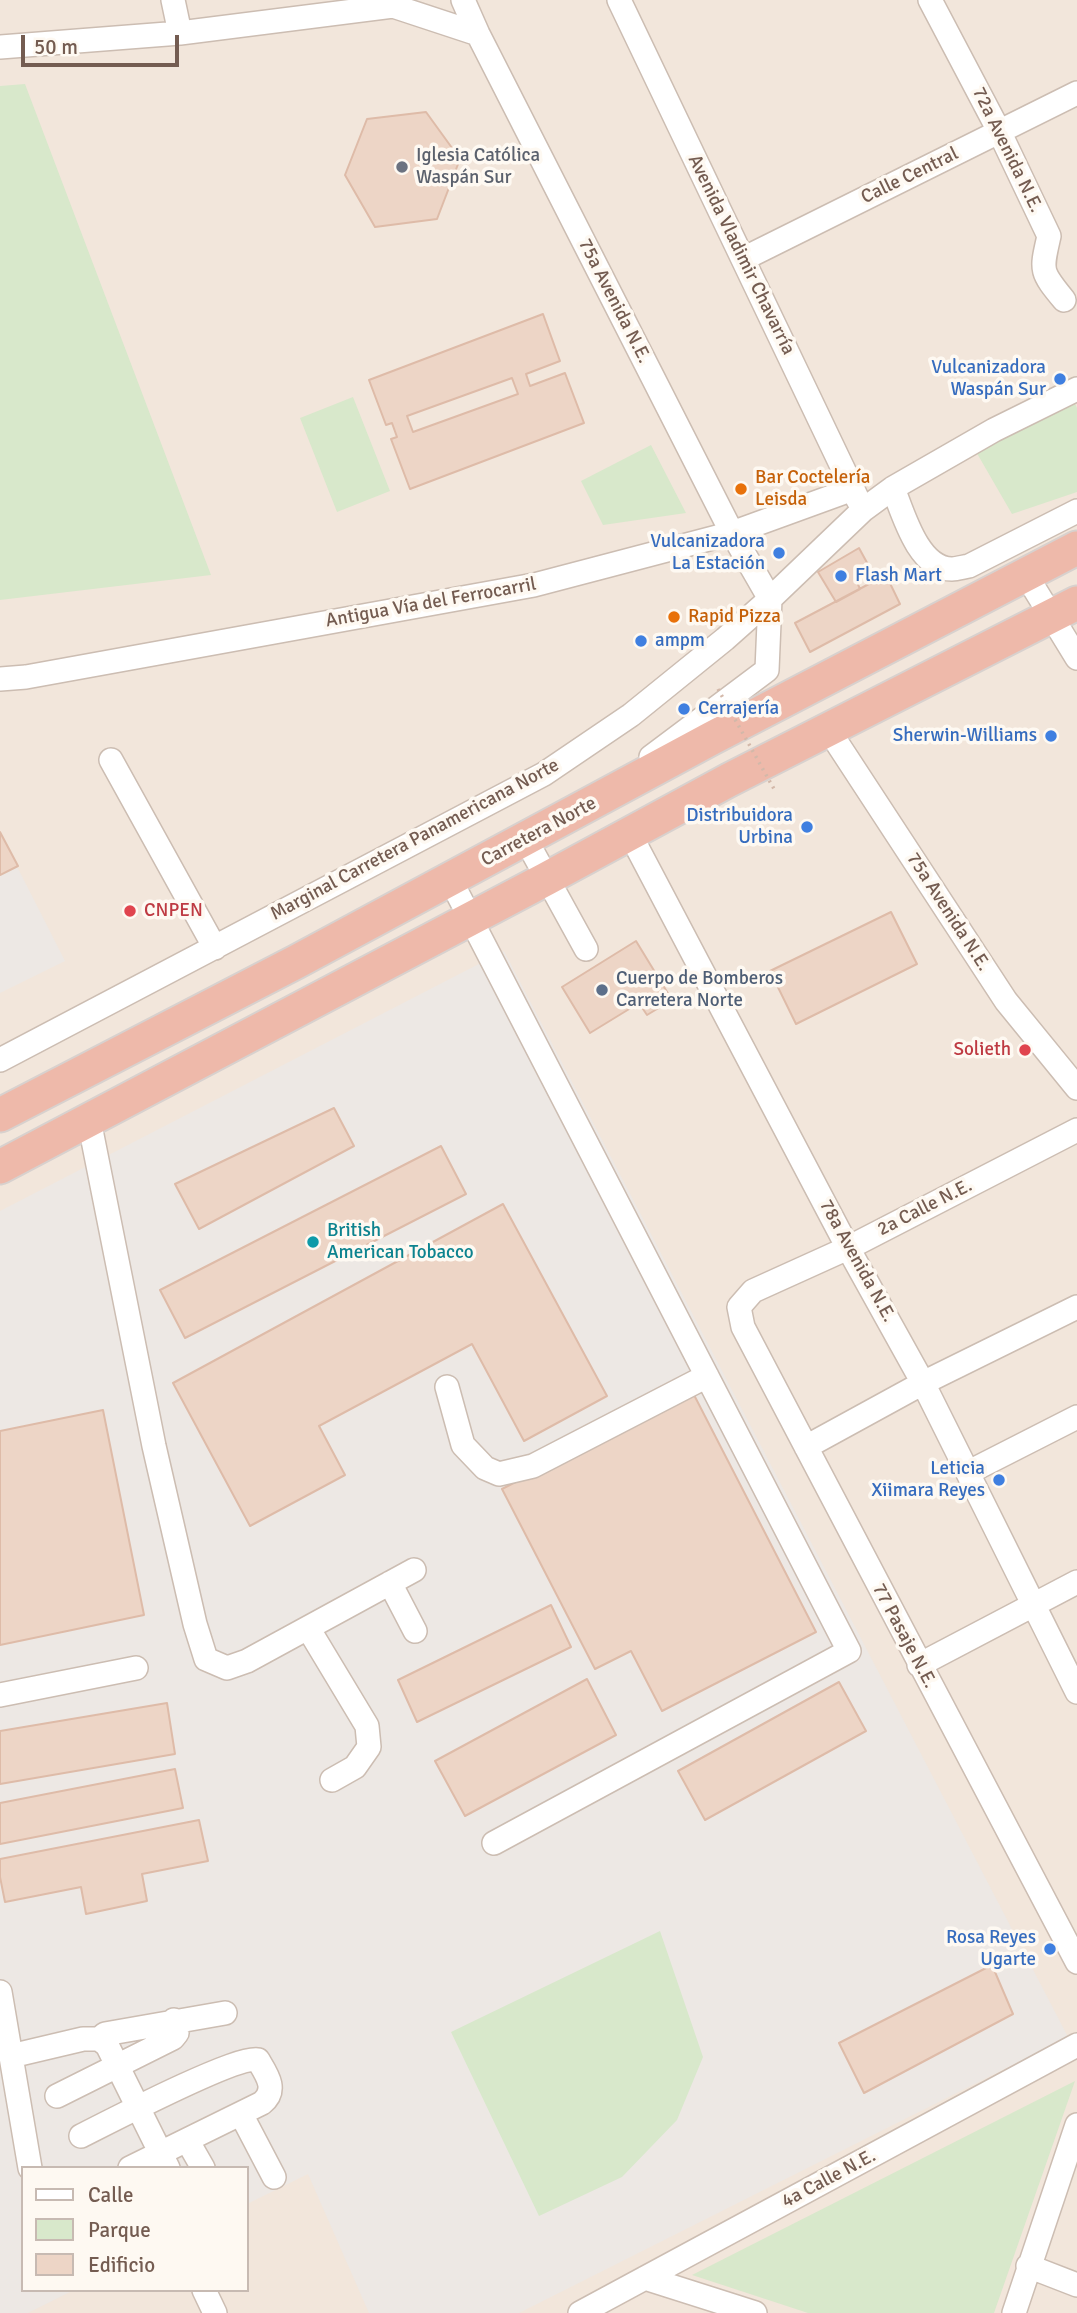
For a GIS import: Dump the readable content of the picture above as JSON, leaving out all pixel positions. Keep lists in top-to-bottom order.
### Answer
{
  "streets": {
    "highway": ["Carretera Norte"],
    "street": [
      "72a Avenida N.E.",
      "Calle Central",
      "Avenida Vladimir Chavarría",
      "75a Avenida N.E.",
      "Antigua Vía del Ferrocarril",
      "Marginal Carretera Panamericana Norte",
      "2a Calle N.E.",
      "78a Avenida N.E.",
      "77 Pasaje N.E.",
      "4a Calle N.E."
    ]
  },
  "crossings": [
    ["72a Avenida N.E.", "Calle Central"],
    ["Calle Central", "Avenida Vladimir Chavarría"],
    ["Avenida Vladimir Chavarría", "Antigua Vía del Ferrocarril"],
    ["Avenida Vladimir Chavarría", "Marginal Carretera Panamericana Norte"],
    ["75a Avenida N.E.", "Antigua Vía del Ferrocarril"],
    ["75a Avenida N.E.", "Marginal Carretera Panamericana Norte"],
    ["Antigua Vía del Ferrocarril", "Marginal Carretera Panamericana Norte"],
    ["2a Calle N.E.", "78a Avenida N.E."],
    ["2a Calle N.E.", "77 Pasaje N.E."]
  ],
  "places": [
    "Iglesia Católica Waspán Sur",
    "Vulcanizadora Waspán Sur",
    "Bar Coctelería Leisda",
    "Vulcanizadora La Estación",
    "Flash Mart",
    "Rapid Pizza",
    "ampm",
    "Cerrajería",
    "Sherwin-Williams",
    "Distribuidora Urbina",
    "CNPEN",
    "Cuerpo de Bomberos Carretera Norte",
    "Solieth",
    "British American Tobacco",
    "Leticia Xiimara Reyes",
    "Rosa Reyes Ugarte"
  ],
  "legend": ["Calle", "Parque", "Edificio"],
  "scale_bar": "50 m"
}
